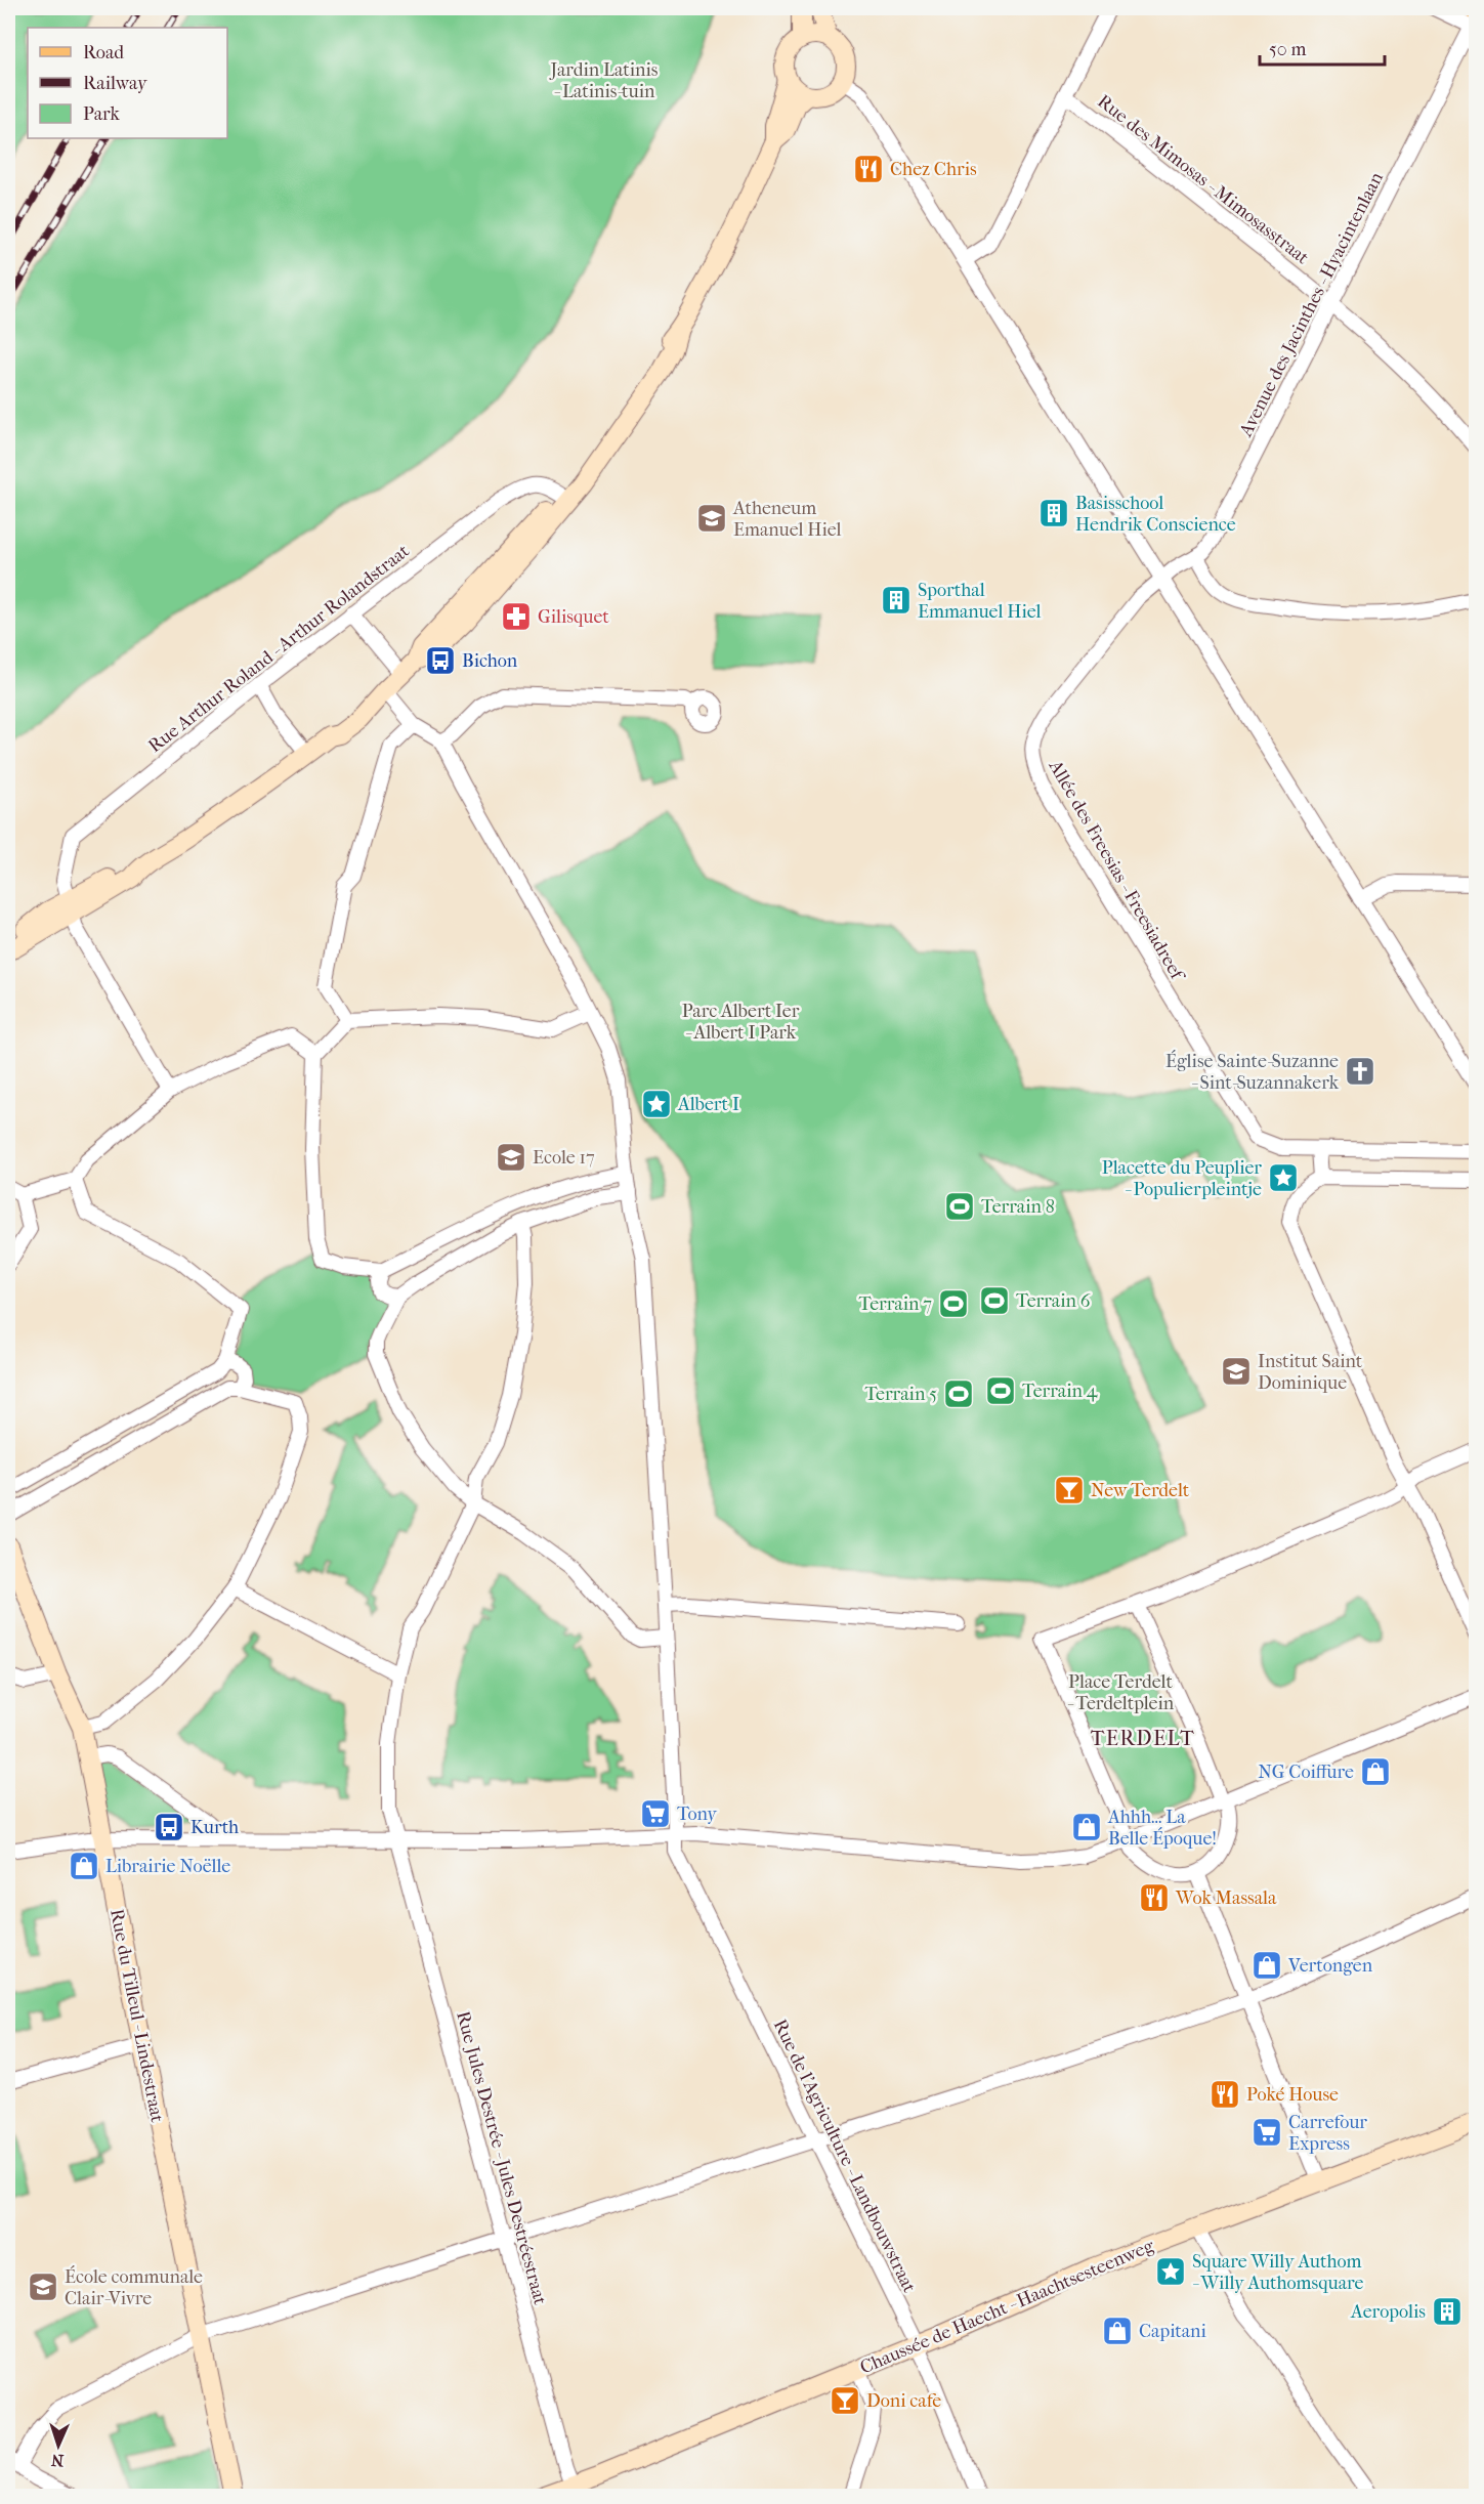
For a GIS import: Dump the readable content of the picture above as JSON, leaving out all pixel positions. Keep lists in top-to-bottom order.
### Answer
{
  "streets": {
    "street": [
      "Rue des Mimosas - Mimosasstraat",
      "Avenue des Jacinthes - Hyacintenlaan",
      "Rue Arthur Roland - Arthur Rolandstraat",
      "Allée des Freesias - Freesiadreef",
      "Rue du Tilleul - Lindestraat",
      "Rue de l'Agriculture - Landbouwstraat",
      "Rue Jules Destrée - Jules Destréestraat",
      "Chaussée de Haecht - Haachtsesteenweg"
    ]
  },
  "crossings": [
    ["Rue des Mimosas - Mimosasstraat", "Avenue des Jacinthes - Hyacintenlaan"],
    ["Avenue des Jacinthes - Hyacintenlaan", "Allée des Freesias - Freesiadreef"],
    ["Rue de l'Agriculture - Landbouwstraat", "Chaussée de Haecht - Haachtsesteenweg"],
    ["Rue Jules Destrée - Jules Destréestraat", "Chaussée de Haecht - Haachtsesteenweg"]
  ],
  "districts": ["TERDELT"],
  "parks": ["Jardin Latinis - Latinis-tuin", "Parc Albert Ier - Albert I Park", "Place Terdelt - Terdeltplein"],
  "places": {
    "restaurant": ["Chez Chris", "Wok Massala", "Poké House"],
    "building": ["Basisschool Hendrik Conscience", "Sporthal Emmanuel Hiel", "Aeropolis"],
    "school or university": [
      "Atheneum Emanuel Hiel",
      "Ecole 17",
      "Institut Saint Dominique",
      "École communale Clair-Vivre"
    ],
    "pharmacy": ["Gilisquet"],
    "bus stop": ["Bichon", "Kurth"],
    "church": ["Église Sainte-Suzanne - Sint-Suzannakerk"],
    "place": ["Albert I", "Placette du Peuplier - Populierpleintje", "Square Willy Authom - Willy Authomsquare"],
    "sports": [
      "Terrain 8",
      "Terrain 6",
      "Terrain 7",
      "Terrain 4",
      "Terrain 5"
    ],
    "bar": ["New Terdelt", "Doni cafe"],
    "shop": [
      "NG Coiffure",
      "Ahhh... La Belle Époque!",
      "Librairie Noëlle",
      "Vertongen",
      "Capitani"
    ],
    "supermarket": ["Tony", "Carrefour Express"]
  },
  "legend": ["Road", "Railway", "Park"],
  "scale_bar": "50 m",
  "north": "bottom"
}
